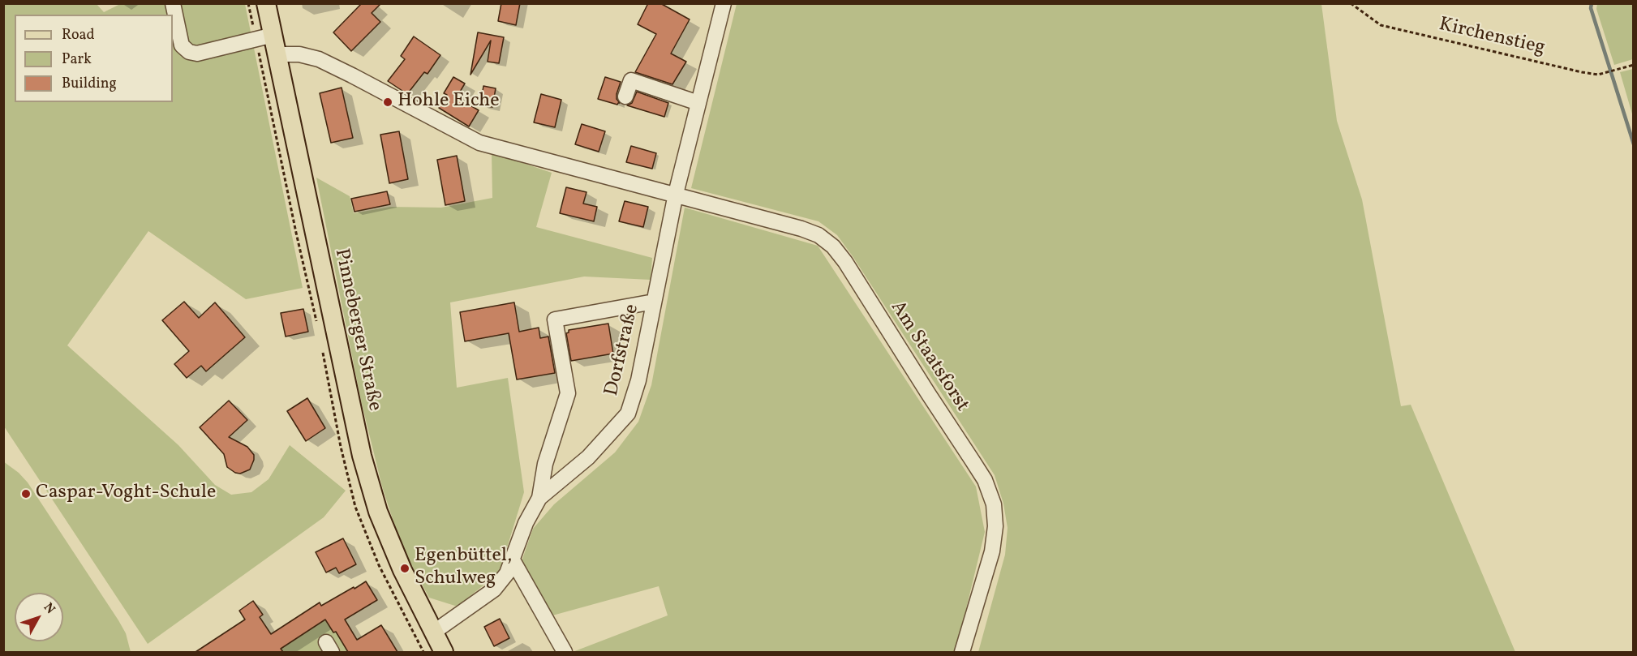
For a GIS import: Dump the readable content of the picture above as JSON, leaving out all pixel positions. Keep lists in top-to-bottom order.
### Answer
{
  "streets": {
    "main road": ["Pinneberger Straße"],
    "street": ["Dorfstraße", "Am Staatsforst"],
    "path": ["Kirchenstieg"]
  },
  "crossings": [
    ["Pinneberger Straße", "Dorfstraße"],
    ["Dorfstraße", "Am Staatsforst"]
  ],
  "places": ["Hohle Eiche", "Caspar-Voght-Schule", "Egenbüttel, Schulweg"],
  "legend": ["Road", "Park", "Building"],
  "north": "top right"
}
